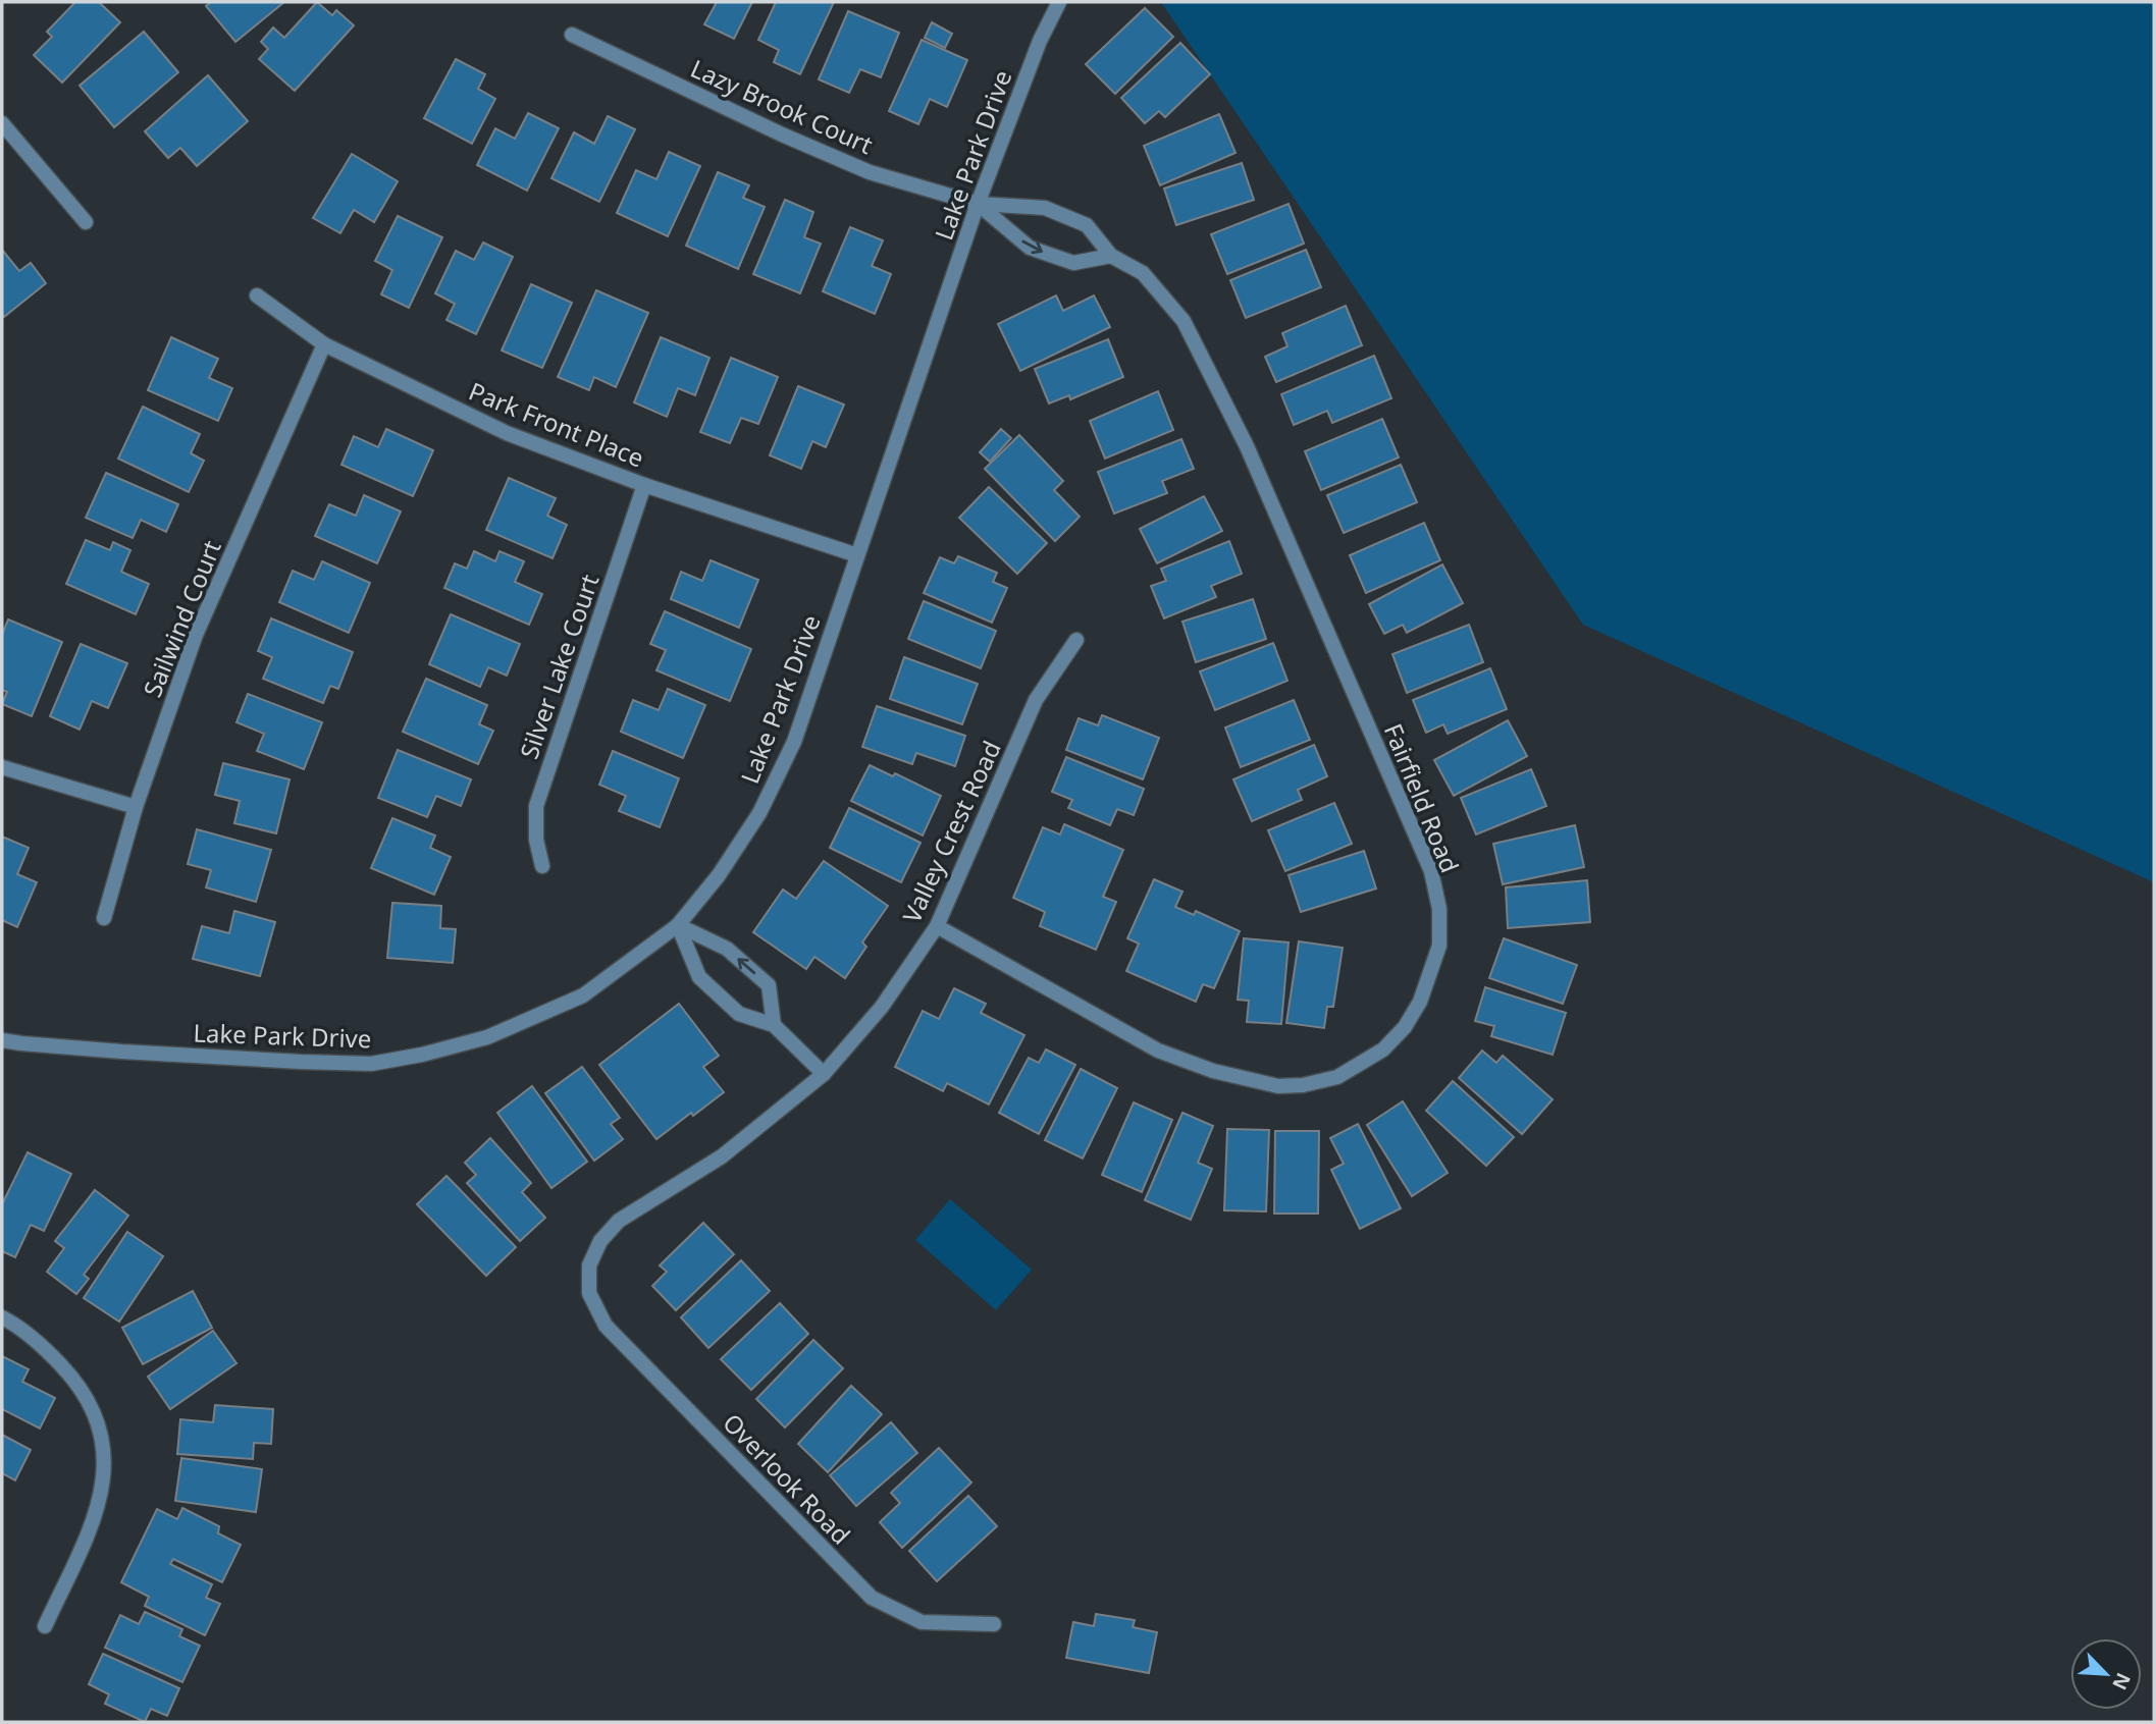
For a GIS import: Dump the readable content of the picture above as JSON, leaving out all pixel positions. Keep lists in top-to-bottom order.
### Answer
{
  "streets": {
    "street": [
      "Lazy Brook Court",
      "Lake Park Drive",
      "Park Front Place",
      "Sailwind Court",
      "Silver Lake Court",
      "Fairfield Road",
      "Valley Crest Road",
      "Overlook Road"
    ]
  },
  "crossings": [
    ["Lazy Brook Court", "Lake Park Drive"],
    ["Lazy Brook Court", "Fairfield Road"],
    ["Lake Park Drive", "Park Front Place"],
    ["Lake Park Drive", "Fairfield Road"],
    ["Park Front Place", "Sailwind Court"],
    ["Park Front Place", "Silver Lake Court"],
    ["Fairfield Road", "Valley Crest Road"],
    ["Valley Crest Road", "Overlook Road"]
  ],
  "north": "bottom right"
}
